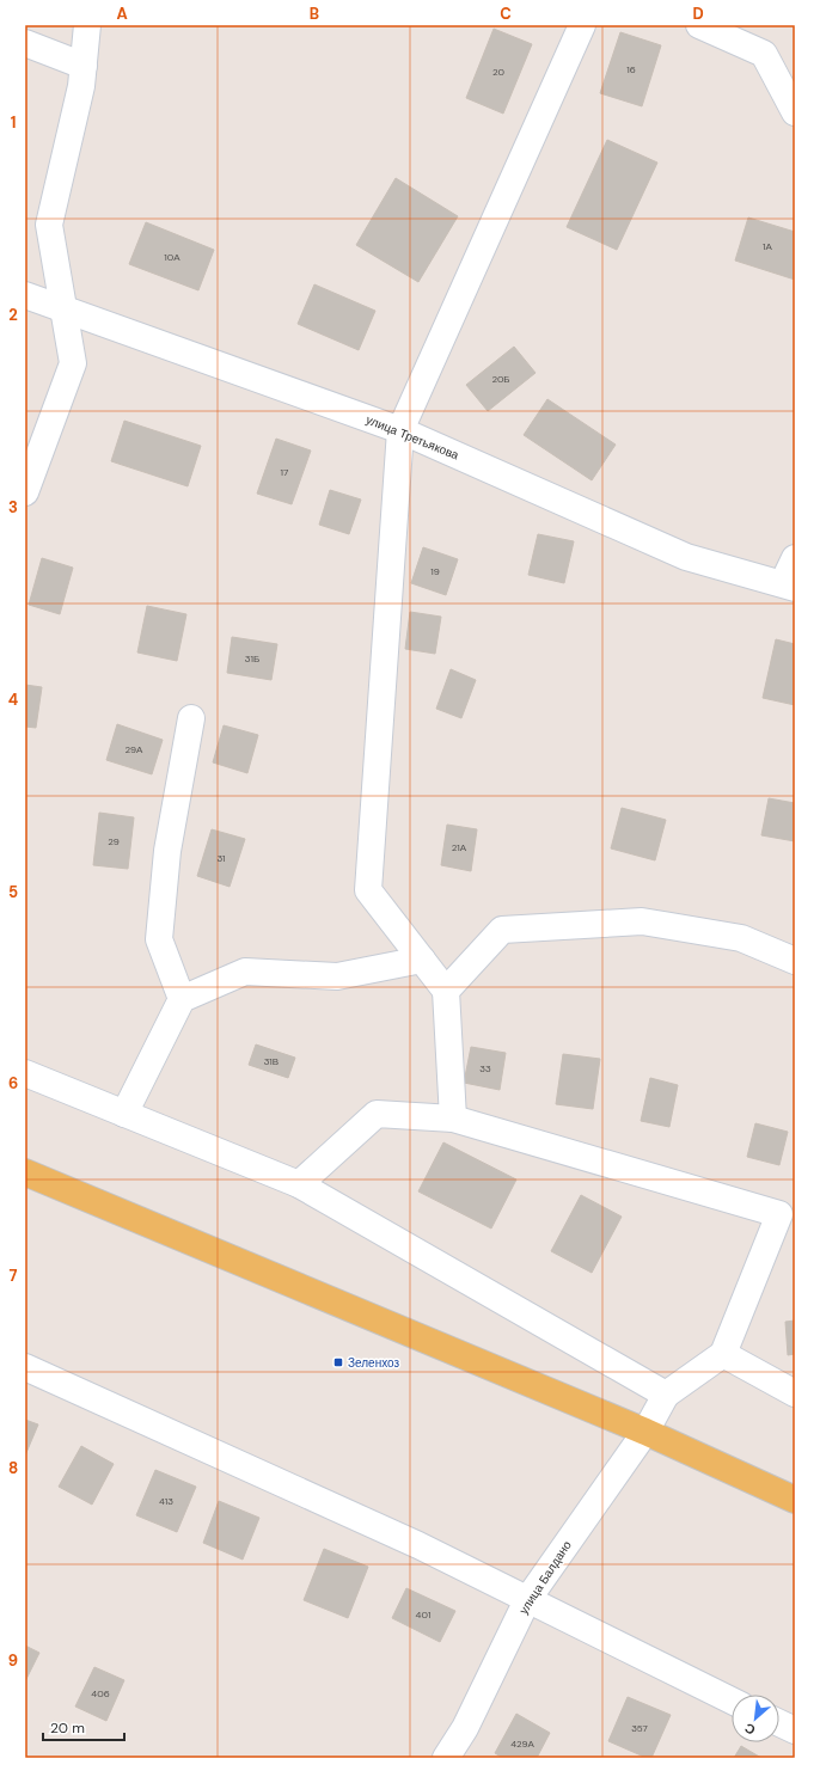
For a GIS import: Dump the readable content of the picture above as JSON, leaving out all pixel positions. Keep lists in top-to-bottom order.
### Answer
{
  "streets": {
    "street": ["улица Третьякова", "улица Балдано"]
  },
  "places": {
    "transit": ["Зеленхоз"]
  },
  "house_numbers": [
    "16",
    "20",
    "1А",
    "10А",
    "20Б",
    "17",
    "19",
    "31Б",
    "29А",
    "29",
    "21А",
    "31",
    "31В",
    "33",
    "413",
    "401",
    "406",
    "357",
    "429А"
  ],
  "scale_bar": "20 m",
  "north": "bottom left",
  "grid": {
    "columns": [
      "A",
      "B",
      "C",
      "D"
    ],
    "rows": [
      "1",
      "2",
      "3",
      "4",
      "5",
      "6",
      "7",
      "8",
      "9"
    ]
  }
}
